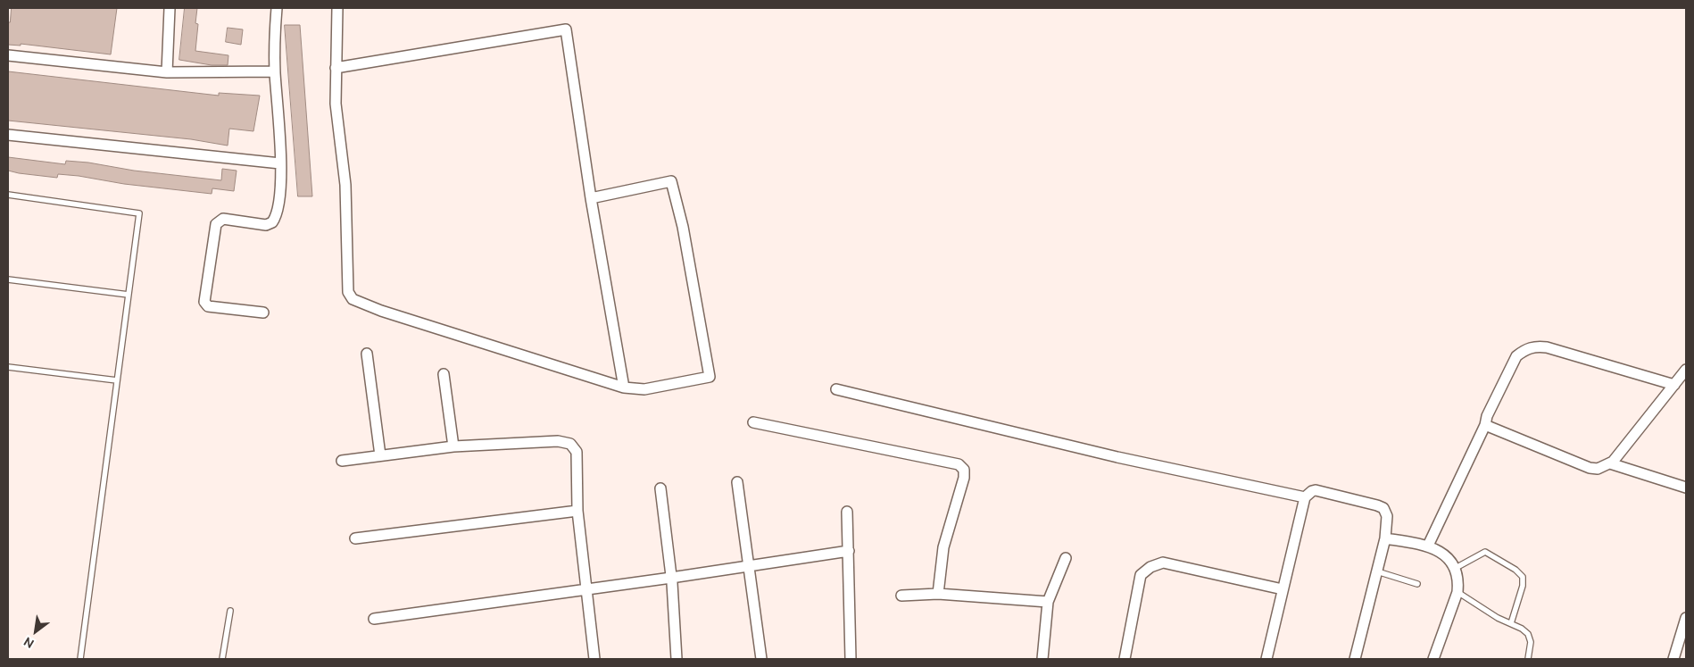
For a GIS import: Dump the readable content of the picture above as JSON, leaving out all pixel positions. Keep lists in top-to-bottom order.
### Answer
{
  "north": "bottom left"
}
